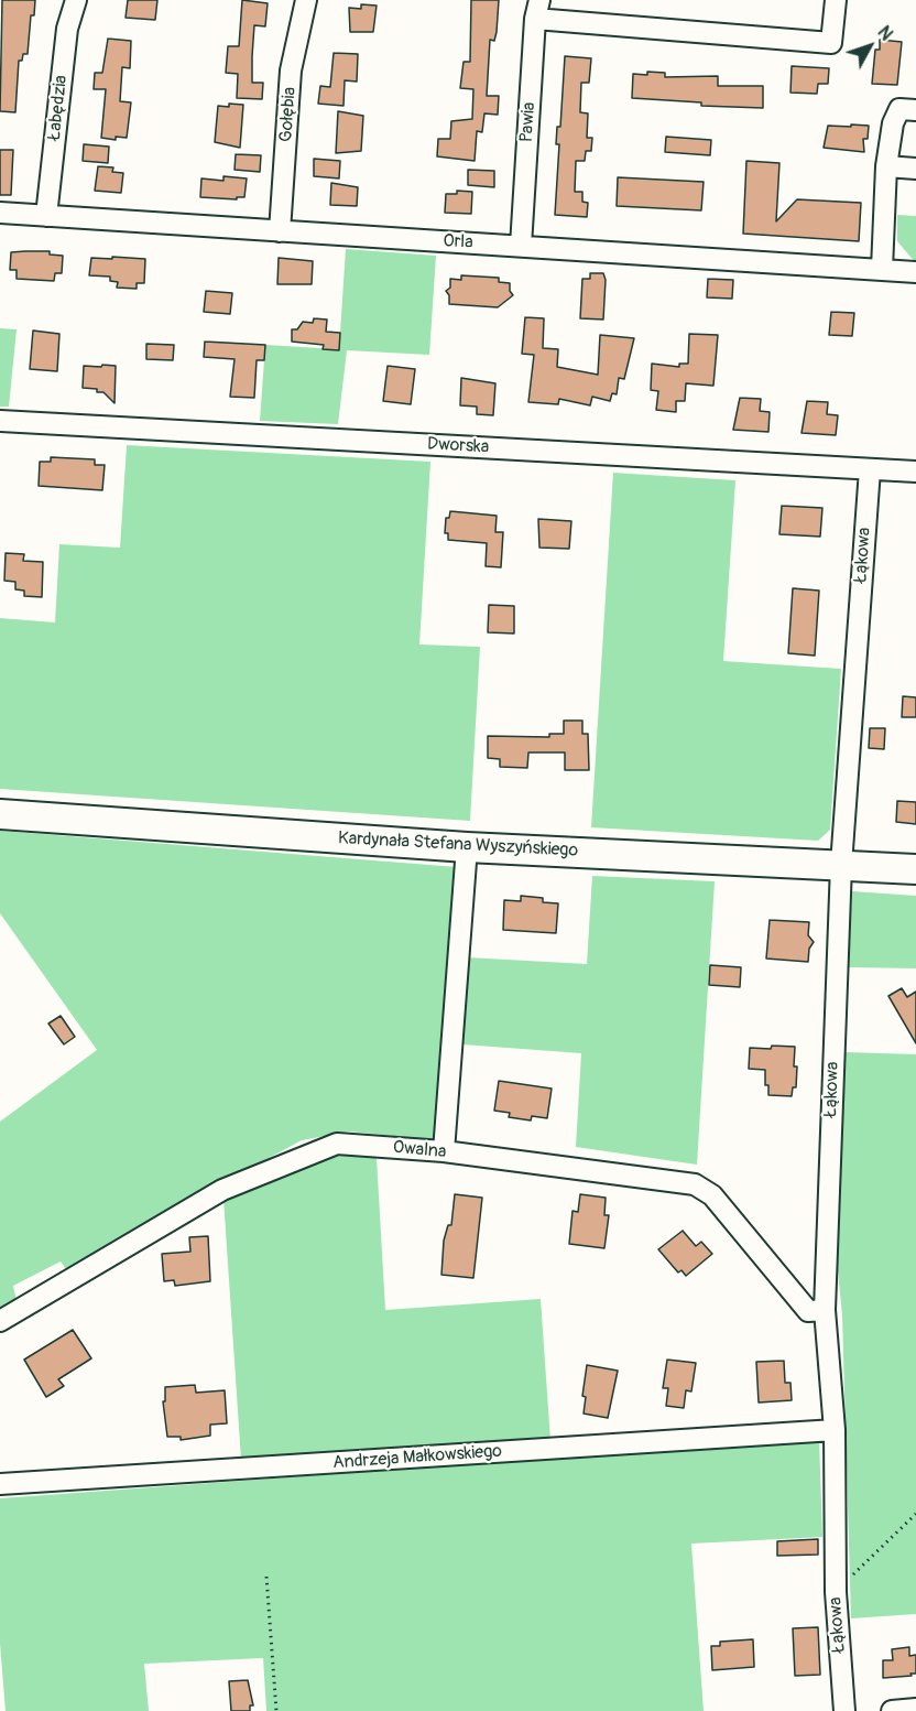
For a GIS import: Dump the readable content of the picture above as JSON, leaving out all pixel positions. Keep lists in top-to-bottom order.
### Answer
{
  "streets": {
    "main road": ["Kardynała Stefana Wyszyńskiego"],
    "street": [
      "Łabędzia",
      "Gołębia",
      "Pawia",
      "Orla",
      "Dworska",
      "Łąkowa",
      "Owalna",
      "Andrzeja Małkowskiego"
    ]
  },
  "crossings": [
    ["Łabędzia", "Orla"],
    ["Gołębia", "Orla"],
    ["Pawia", "Orla"],
    ["Dworska", "Łąkowa"],
    ["Łąkowa", "Kardynała Stefana Wyszyńskiego"],
    ["Łąkowa", "Owalna"],
    ["Łąkowa", "Andrzeja Małkowskiego"]
  ],
  "north": "top right"
}
